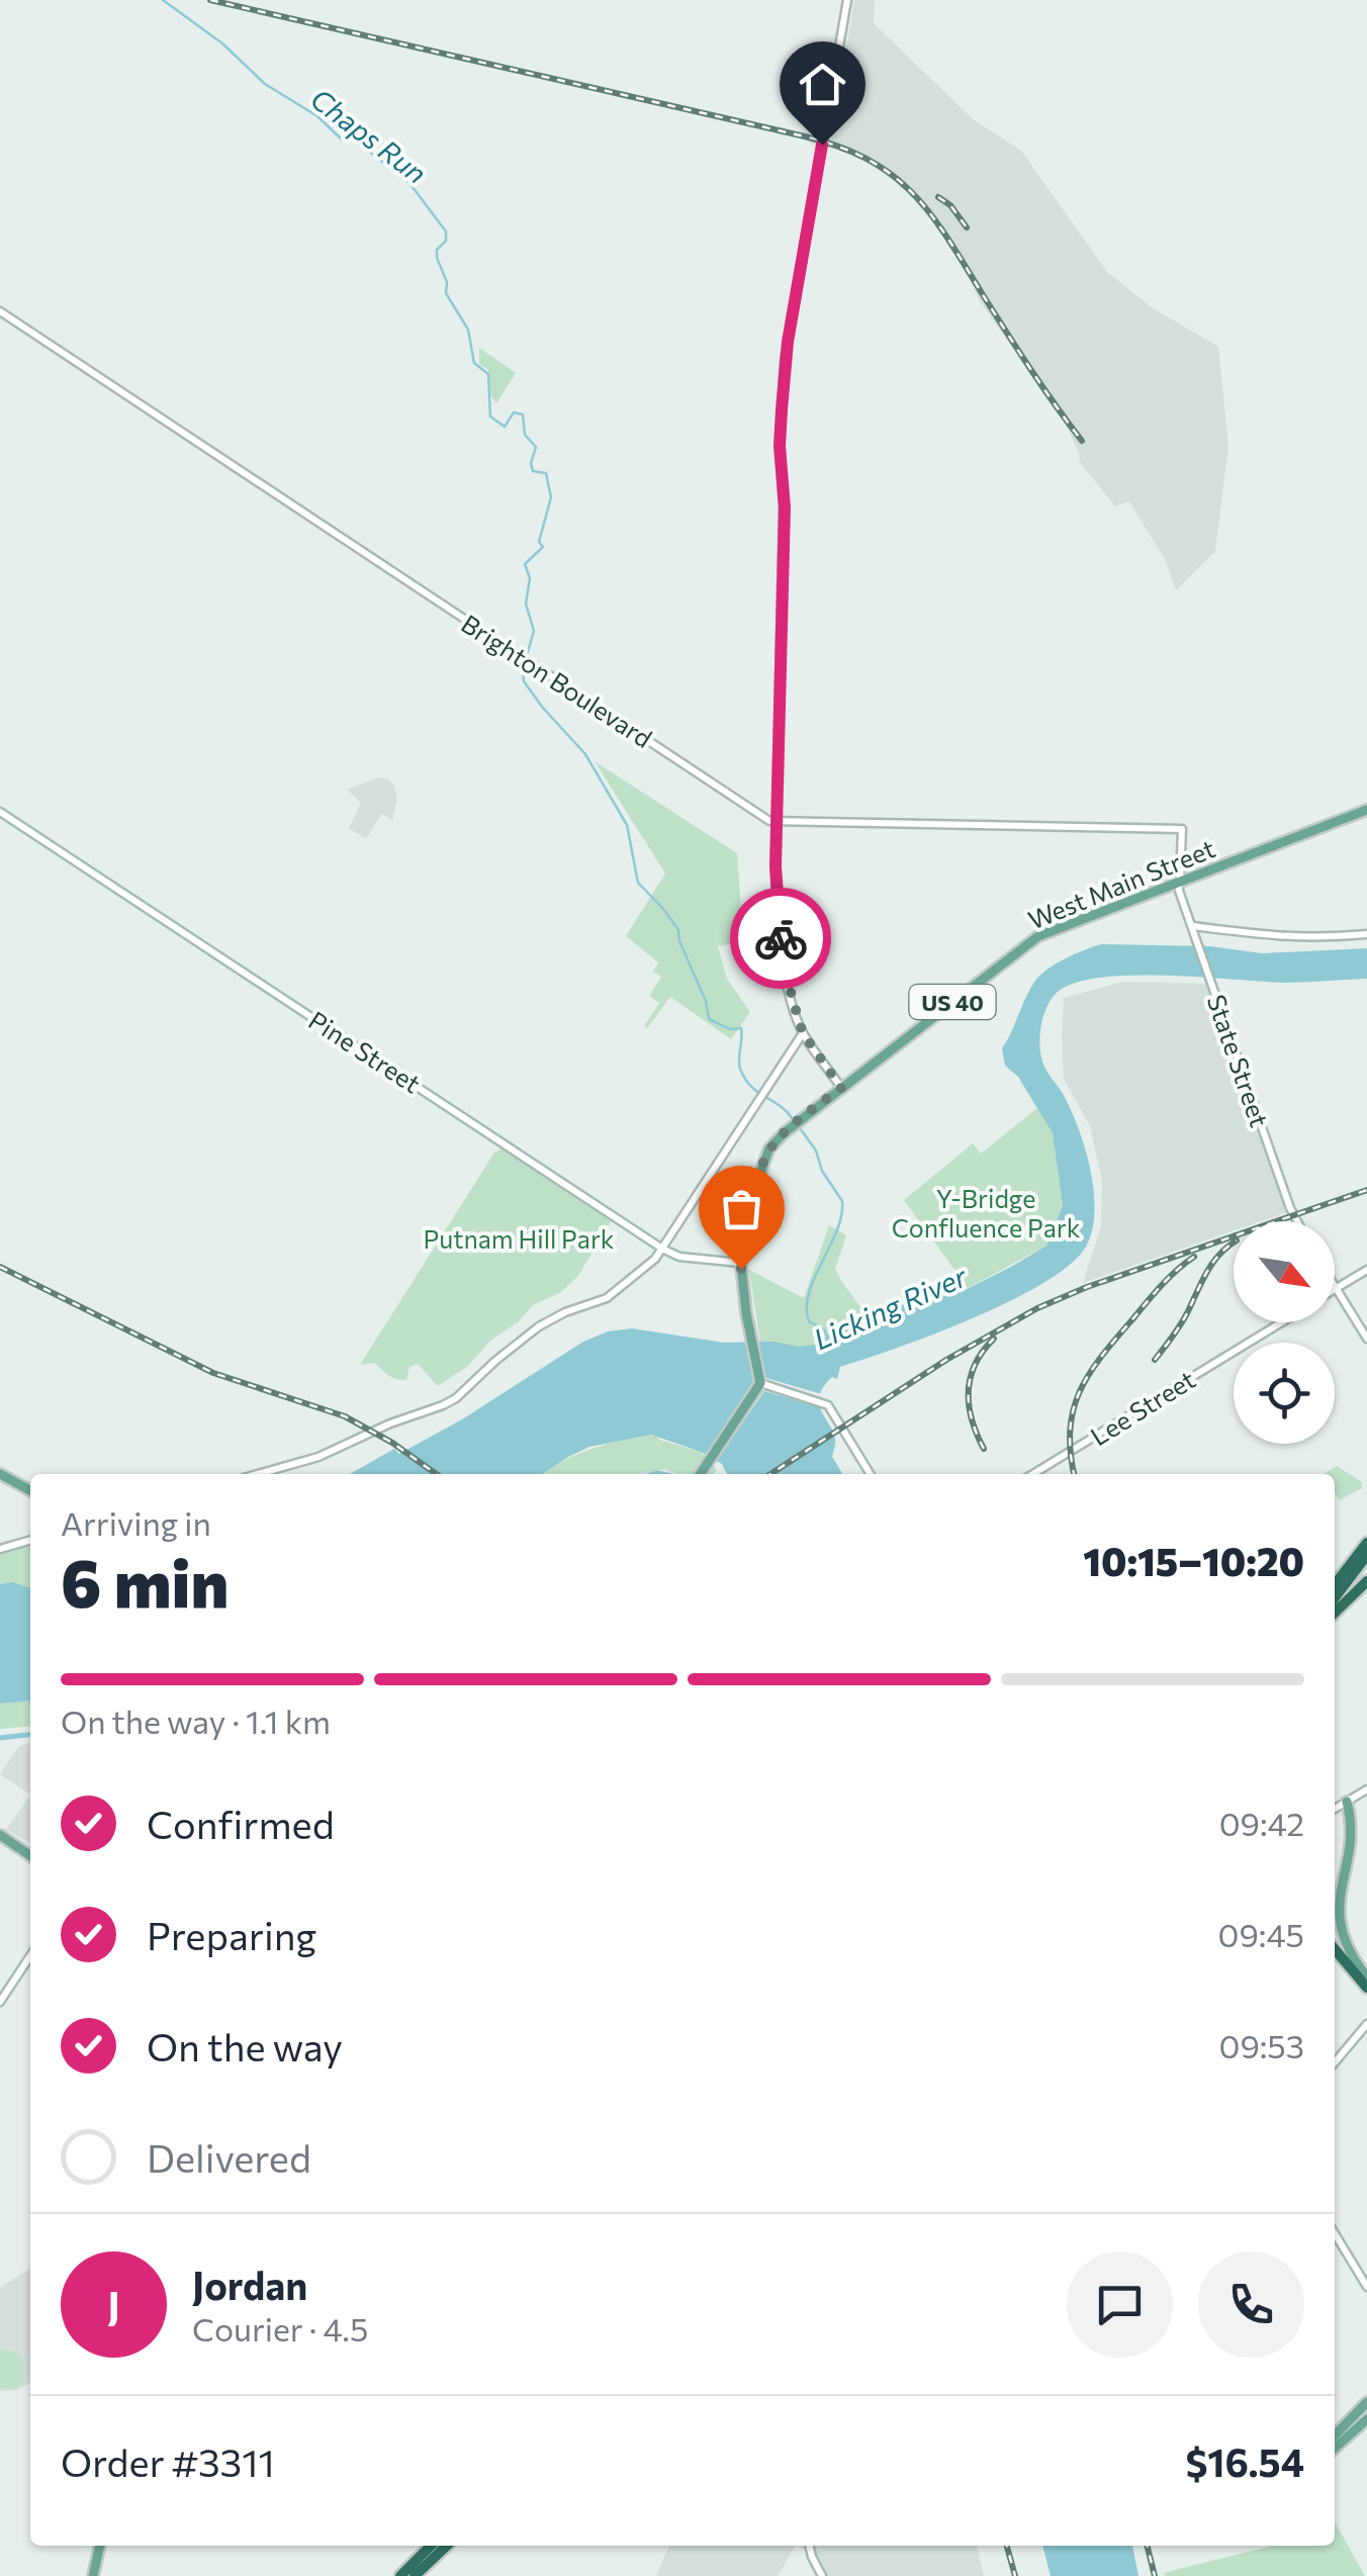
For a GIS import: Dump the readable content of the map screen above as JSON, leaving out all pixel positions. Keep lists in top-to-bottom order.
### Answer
{
  "streets": {
    "main road": ["West Main Street", "US 40"],
    "street": [
      "Brighton Boulevard",
      "Pine Street",
      "State Street",
      "Lee Street"
    ]
  },
  "crossings": [
    ["West Main Street", "Pine Street"],
    ["West Main Street", "State Street"]
  ],
  "water": ["Chaps Run", "Licking River"],
  "parks": ["Y-Bridge Confluence Park", "Putnam Hill Park"],
  "north": "bottom right",
  "page": {
    "heading": ["6 min", "Arriving in", "10:15–10:20"],
    "panel": [
      "Jordan",
      "Courier · 4.5",
      "Order #3311",
      "$16.54"
    ],
    "bar": "On the way · 1.1 km",
    "list": [
      ["Confirmed", "09:42"],
      ["Preparing", "09:45"],
      ["On the way", "09:53"],
      "Delivered"
    ],
    "round": "J"
  }
}
